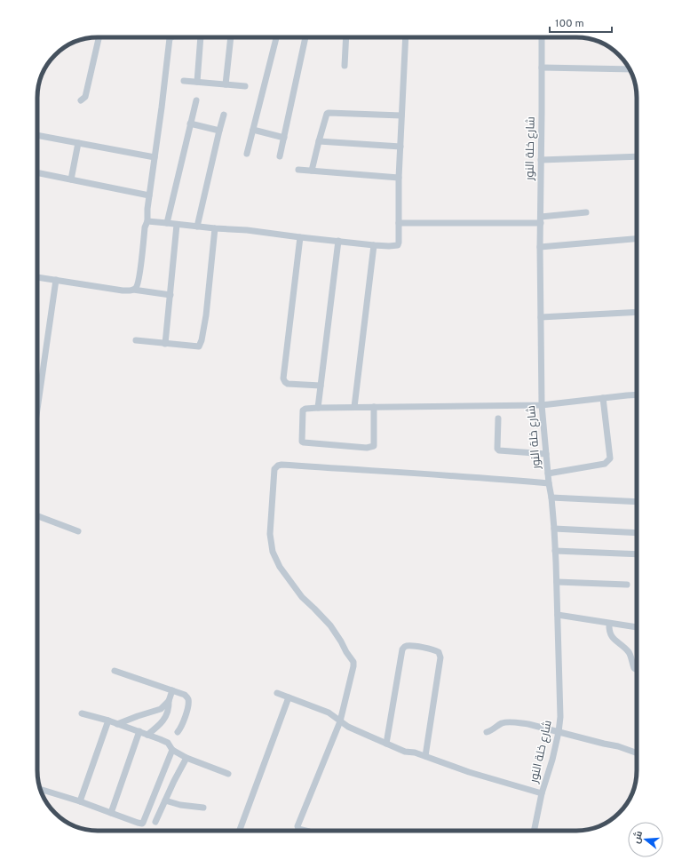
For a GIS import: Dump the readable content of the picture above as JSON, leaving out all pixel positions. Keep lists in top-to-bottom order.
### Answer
{
  "streets": {
    "street": ["شارع خلة النور"]
  },
  "scale_bar": "100 m",
  "north": "left"
}
